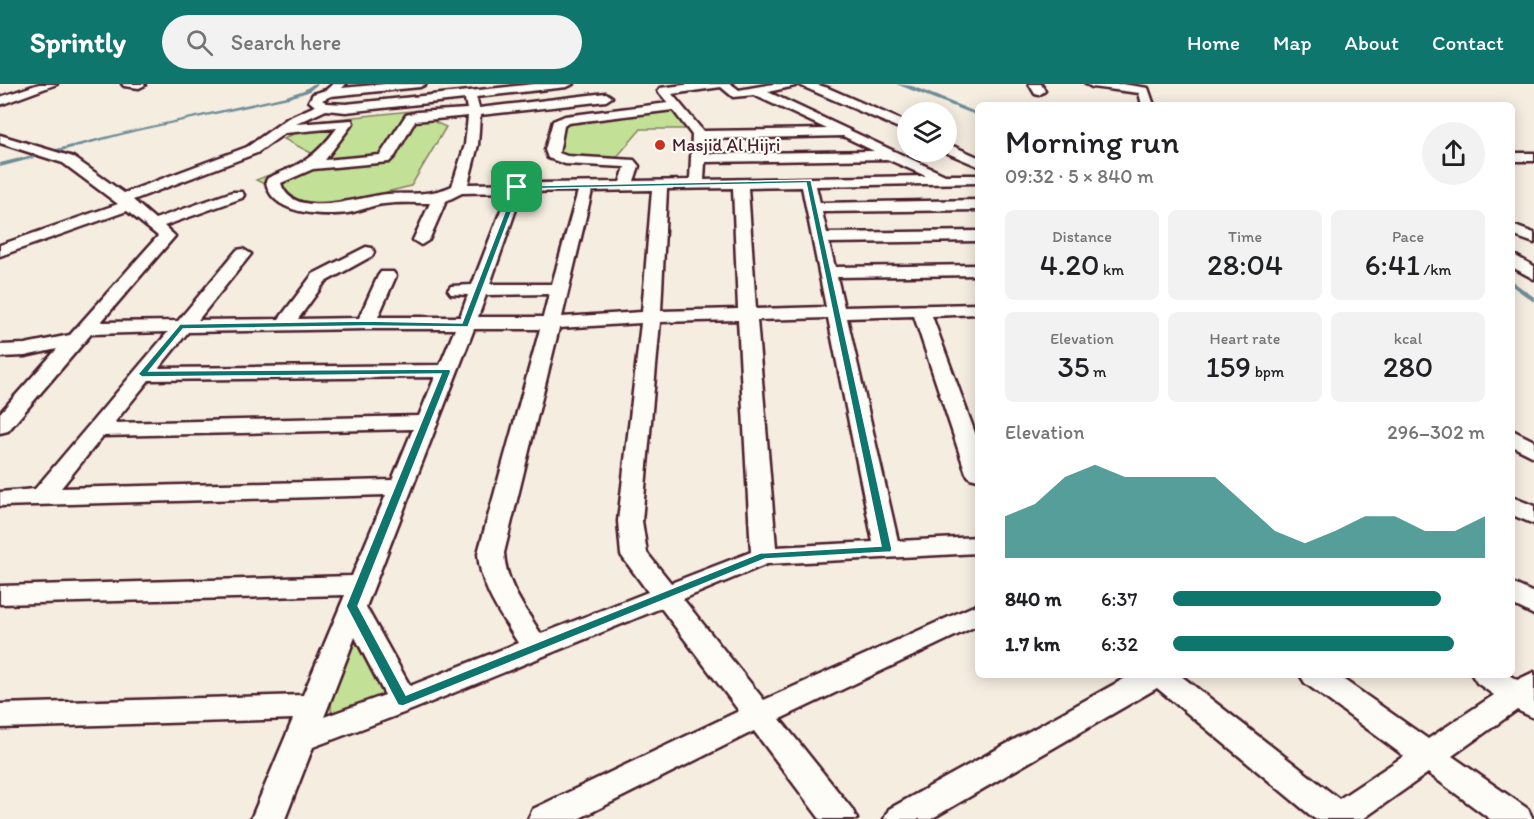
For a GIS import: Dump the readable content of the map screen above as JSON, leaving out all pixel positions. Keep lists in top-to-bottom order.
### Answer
{
  "places": ["Masjid Al Hijri"],
  "page": {
    "header": "Sprintly",
    "search": "Search here",
    "nav": [
      "Home",
      "Map",
      "About",
      "Contact"
    ],
    "heading": ["Morning run", "09:32 · 5 × 840 m"],
    "stats": [
      ["Distance", "4.20 km"],
      ["Time", "28:04"],
      ["Pace", "6:41 /km"],
      ["Elevation", "35 m"],
      ["Heart rate", "159 bpm"],
      ["kcal", "280"]
    ],
    "chart": ["Elevation", "296–302 m"],
    "list": [
      {
        "name": "840 m",
        "note": "6:37"
      },
      {
        "name": "1.7 km",
        "note": "6:32"
      }
    ]
  }
}
